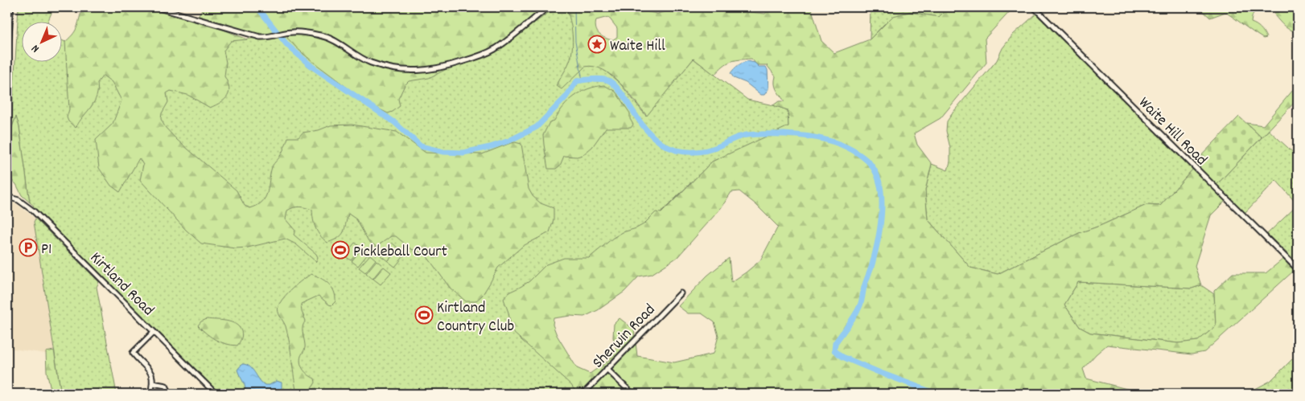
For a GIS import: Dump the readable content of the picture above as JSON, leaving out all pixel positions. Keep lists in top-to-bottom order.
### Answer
{
  "streets": {
    "street": ["Waite Hill Road", "Kirtland Road", "Sherwin Road"]
  },
  "places": {
    "place": ["Waite Hill"],
    "parking": ["P1"],
    "sports": ["Pickleball Court", "Kirtland Country Club"]
  },
  "north": "bottom left"
}
